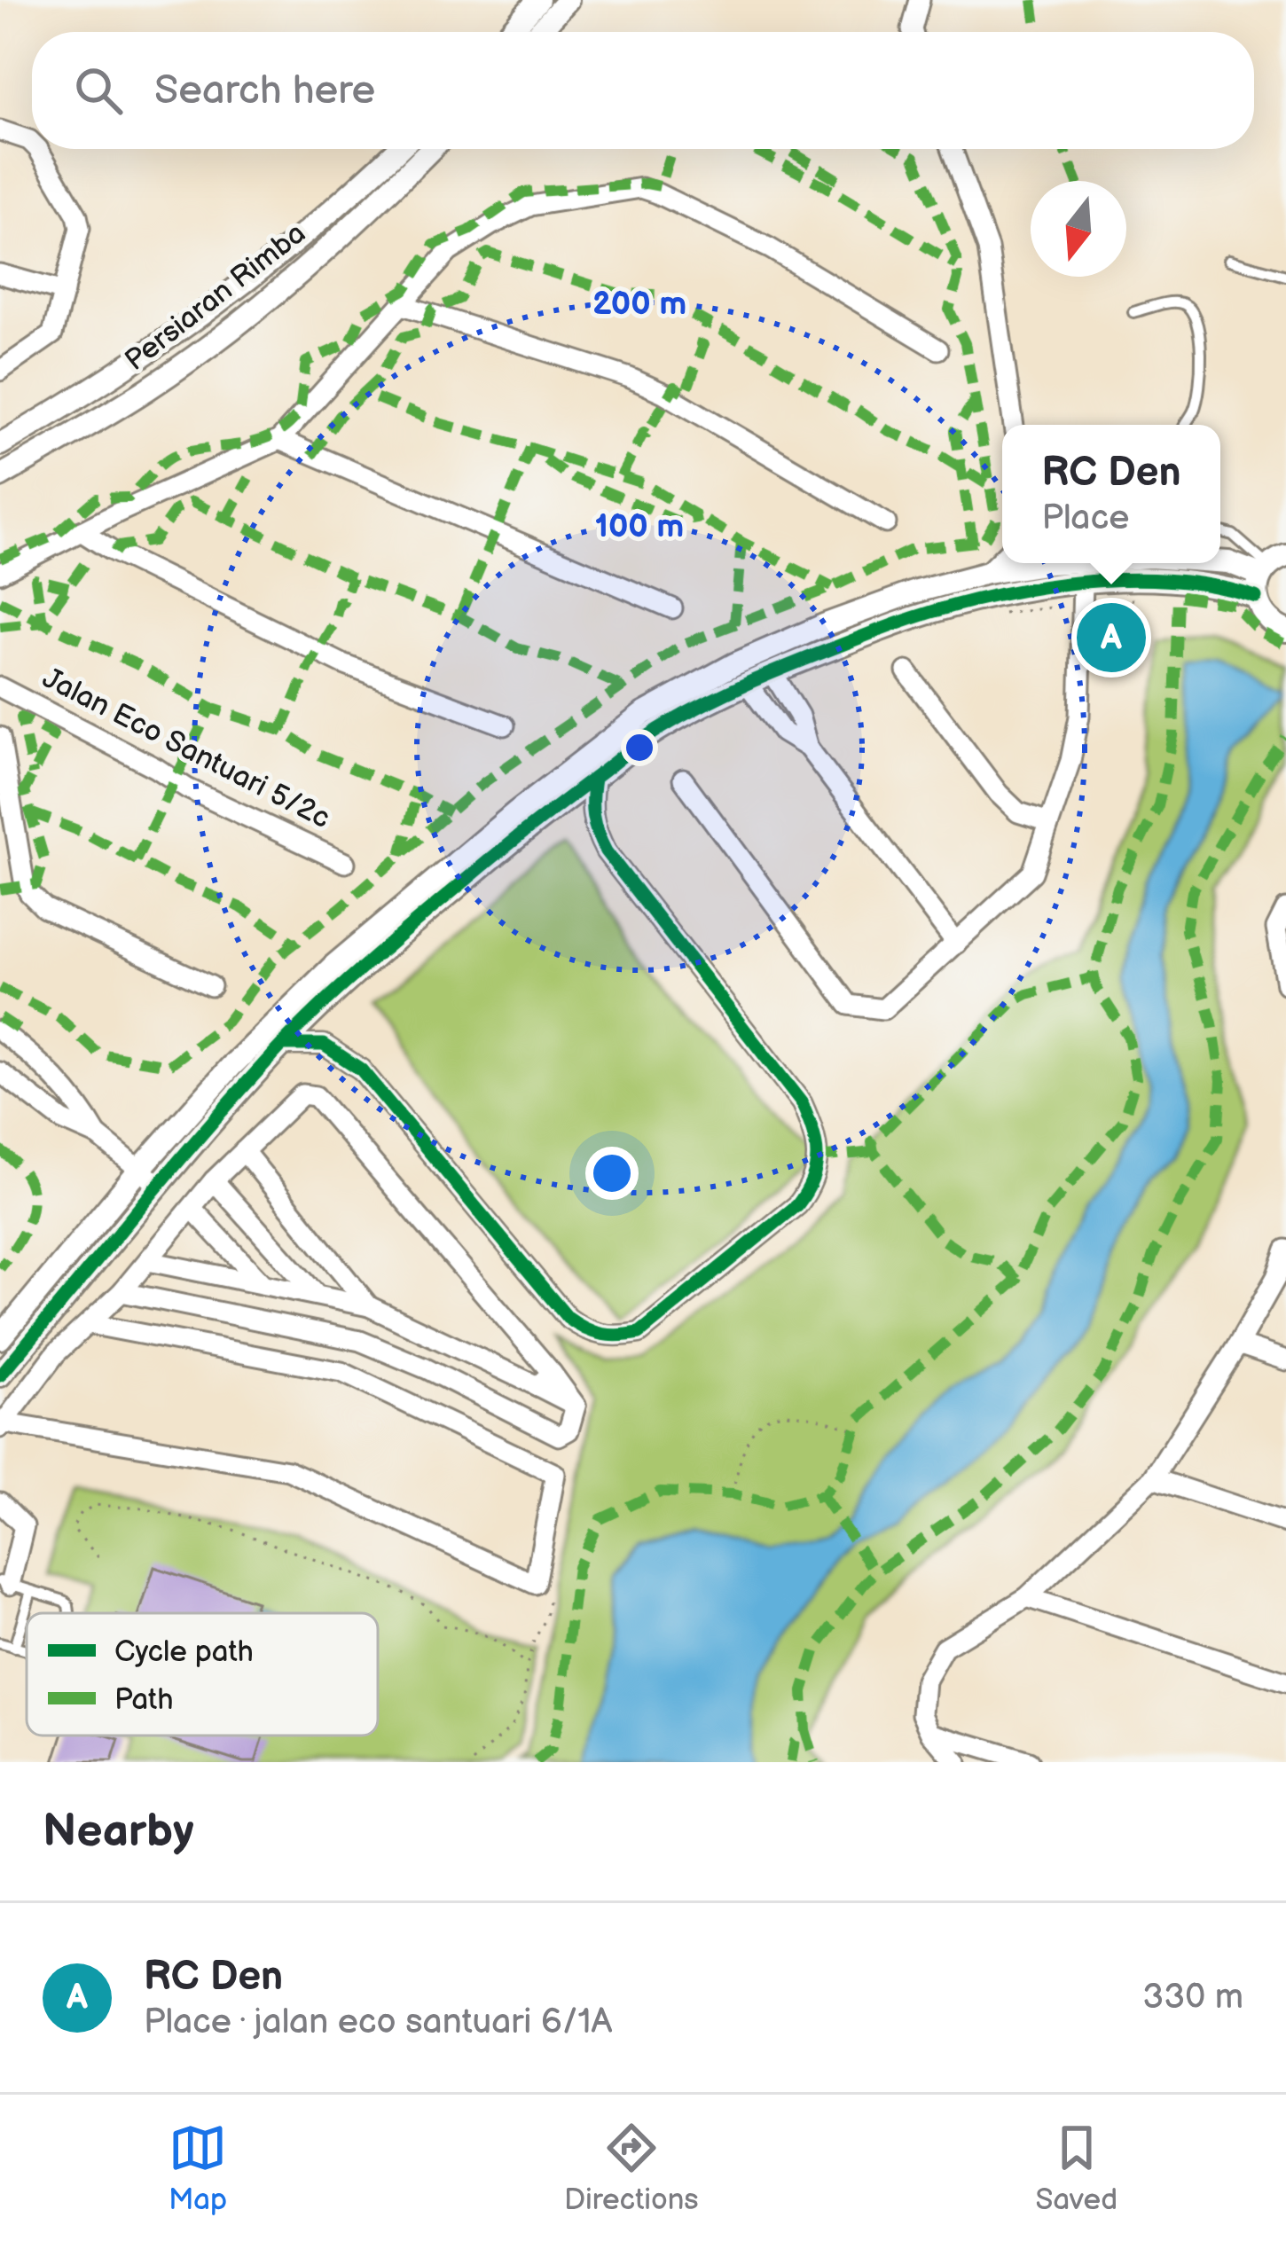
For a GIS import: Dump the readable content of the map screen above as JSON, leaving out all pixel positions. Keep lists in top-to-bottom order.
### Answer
{
  "streets": {
    "street": ["Persiaran Rimba", "Jalan Eco Santuari 5/2c"]
  },
  "legend": ["Cycle path", "Path"],
  "north": "bottom",
  "page": {
    "search": "Search here",
    "popup": ["RC Den", "Place"],
    "pins": "A",
    "heading": "Nearby",
    "list": [
      {
        "mark": "A",
        "name": "RC Den",
        "note": "Place · jalan eco santuari 6/1A",
        "value": "330 m"
      }
    ],
    "nav": ["Map", "Directions", "Saved"]
  },
  "rings": ["200 m", "100 m"]
}
